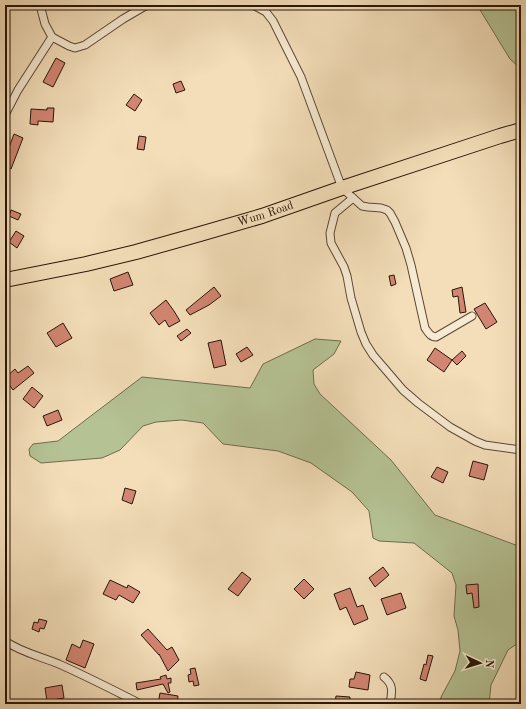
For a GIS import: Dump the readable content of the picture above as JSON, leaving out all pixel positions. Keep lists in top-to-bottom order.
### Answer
{
  "streets": {
    "highway": ["Wum Road"]
  },
  "north": "right"
}
